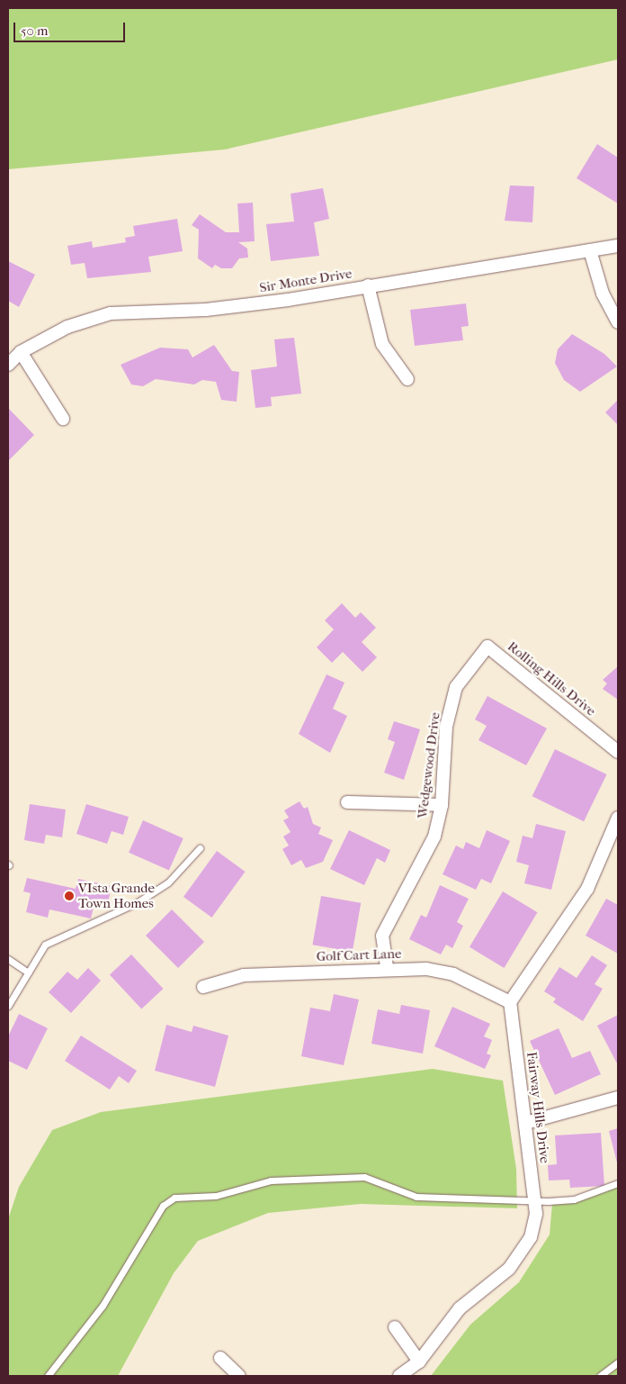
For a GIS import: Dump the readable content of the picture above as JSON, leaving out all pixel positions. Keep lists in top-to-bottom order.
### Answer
{
  "streets": {
    "street": [
      "Sir Monte Drive",
      "Rolling Hills Drive",
      "Wedgewood Drive",
      "Golf Cart Lane",
      "Fairway Hills Drive"
    ]
  },
  "crossings": [
    ["Rolling Hills Drive", "Wedgewood Drive"],
    ["Wedgewood Drive", "Golf Cart Lane"],
    ["Golf Cart Lane", "Fairway Hills Drive"]
  ],
  "places": ["VIsta Grande Town Homes"],
  "scale_bar": "50 m"
}
